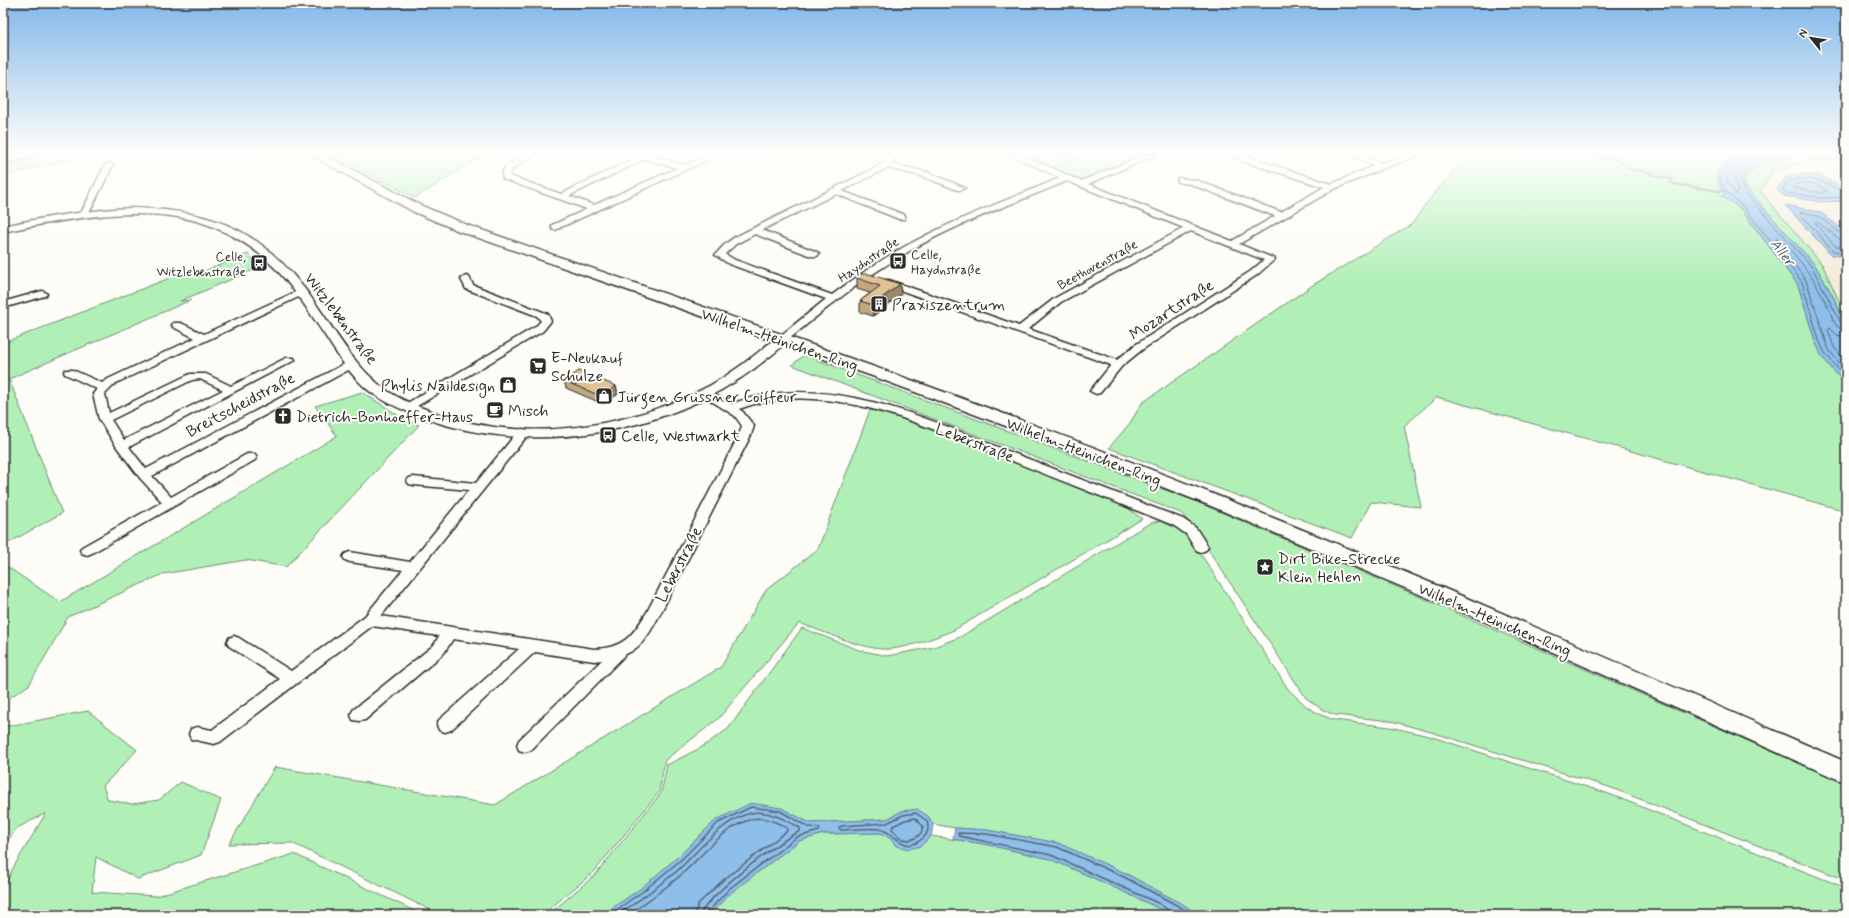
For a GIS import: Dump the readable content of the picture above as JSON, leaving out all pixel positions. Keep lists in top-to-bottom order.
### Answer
{
  "streets": {
    "main road": ["Wilhelm-Heinichen-Ring"],
    "street": [
      "Haydnstraße",
      "Beethovenstraße",
      "Mozartstraße",
      "Witzlebenstraße",
      "Breitscheidstraße",
      "Leberstraße"
    ]
  },
  "crossings": [
    ["Haydnstraße", "Witzlebenstraße"],
    ["Haydnstraße", "Wilhelm-Heinichen-Ring"],
    ["Witzlebenstraße", "Wilhelm-Heinichen-Ring"],
    ["Witzlebenstraße", "Breitscheidstraße"],
    ["Witzlebenstraße", "Leberstraße"]
  ],
  "water": ["Aller"],
  "places": {
    "bus stop": ["Celle, Haydnstraße", "Celle, Witzlebenstraße", "Celle, Westmarkt"],
    "building": ["Praxiszentrum"],
    "supermarket": ["E-Neukauf Schulze"],
    "shop": ["Phylis Naildesign", "Jürgen Grüssner Coiffeur"],
    "cafe": ["Misch"],
    "church": ["Dietrich-Bonhoeffer-Haus"],
    "place": ["Dirt Bike-Strecke Klein Hehlen"]
  },
  "north": "top left"
}
